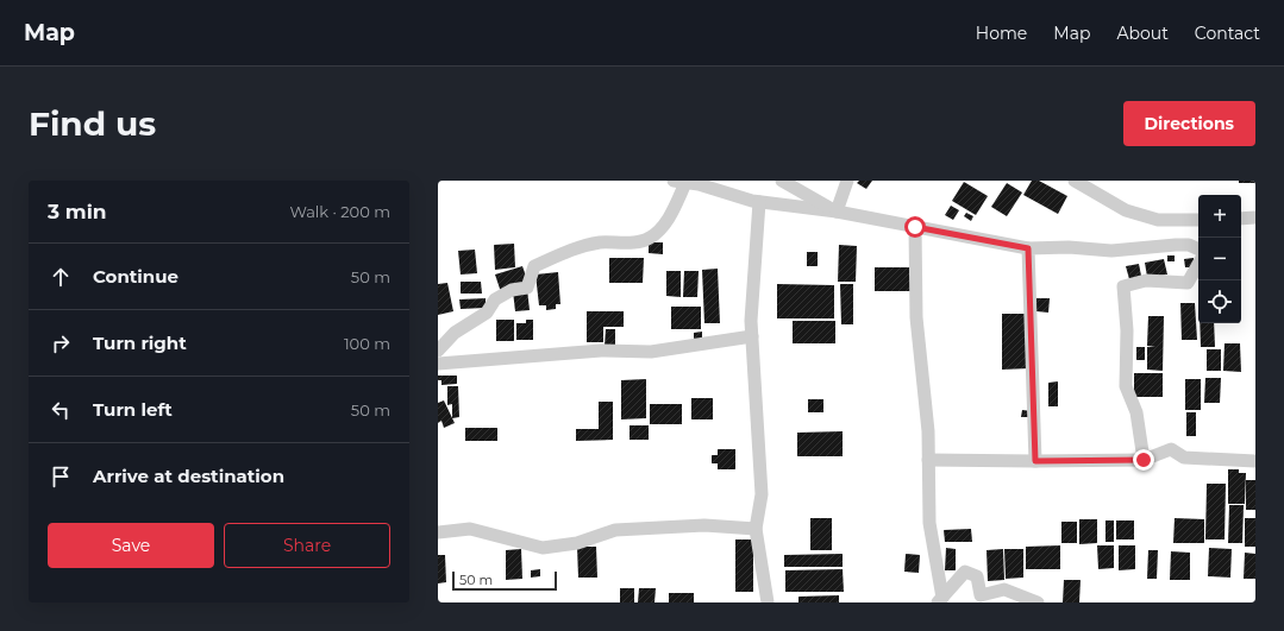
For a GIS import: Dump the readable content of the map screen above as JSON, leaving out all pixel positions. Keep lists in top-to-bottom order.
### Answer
{
  "scale_bar": "50 m",
  "page": {
    "header": "Map",
    "nav": [
      "Home",
      "Map",
      "About",
      "Contact"
    ],
    "buttons": [
      "Directions",
      ["Save", "Share"]
    ],
    "title": "Find us",
    "heading": ["3 min", "Walk · 200 m"],
    "map_buttons": ["+", "−"],
    "list": [
      ["Continue", "50 m"],
      ["Turn right", "100 m"],
      ["Turn left", "50 m"],
      "Arrive at destination"
    ],
    "scale": "50 m"
  }
}
